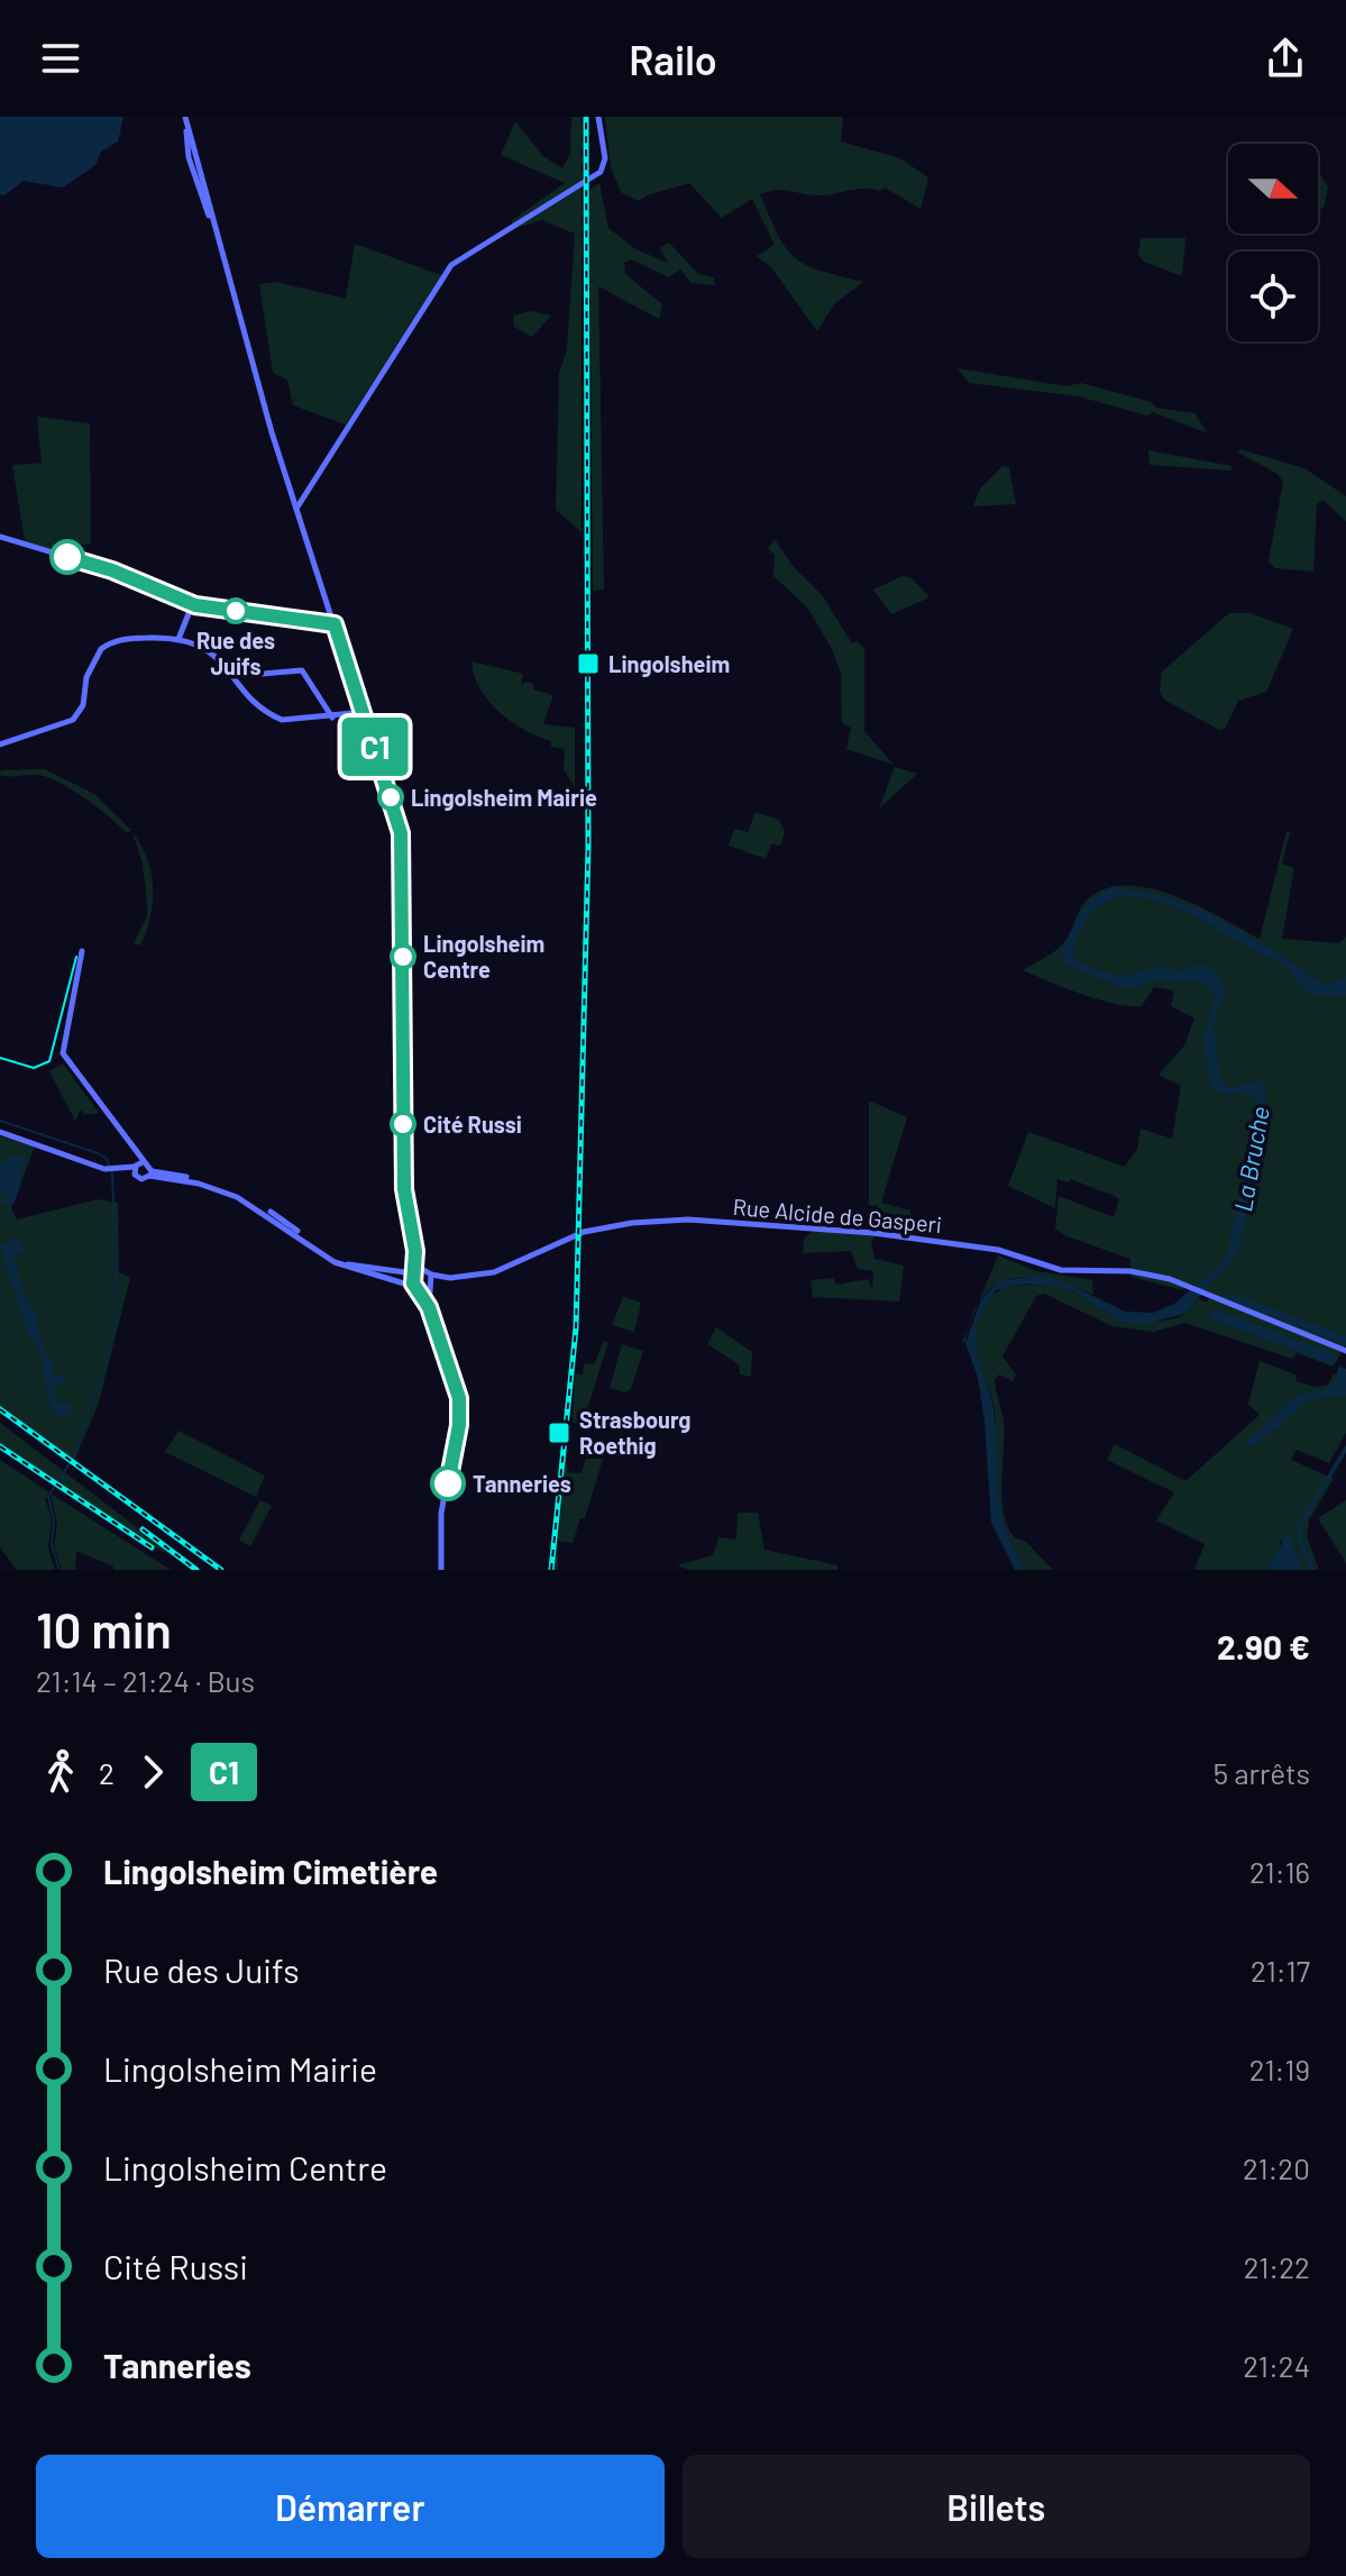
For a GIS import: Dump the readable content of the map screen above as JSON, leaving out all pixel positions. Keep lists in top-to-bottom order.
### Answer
{
  "streets": {
    "main road": ["Rue Alcide de Gasperi"]
  },
  "water": ["La Bruche"],
  "places": {
    "other": [
      "Rue des Juifs",
      "Lingolsheim Mairie",
      "Lingolsheim Centre",
      "Cité Russi",
      "Tanneries"
    ],
    "transit": ["Lingolsheim", "Strasbourg Roethig"]
  },
  "lines": ["bus line C1"],
  "north": "right",
  "page": {
    "header": "Railo",
    "on_map": "C1",
    "heading": ["10 min", "21:14 – 21:24 · Bus", "2.90 €"],
    "legs": ["2", "C1", "5 arrêts"],
    "list": [
      {
        "name": "Lingolsheim Cimetière",
        "value": "21:16"
      },
      {
        "name": "Rue des Juifs",
        "value": "21:17"
      },
      {
        "name": "Lingolsheim Mairie",
        "value": "21:19"
      },
      {
        "name": "Lingolsheim Centre",
        "value": "21:20"
      },
      {
        "name": "Cité Russi",
        "value": "21:22"
      },
      {
        "name": "Tanneries",
        "value": "21:24"
      }
    ],
    "buttons": ["Démarrer", "Billets"]
  }
}
